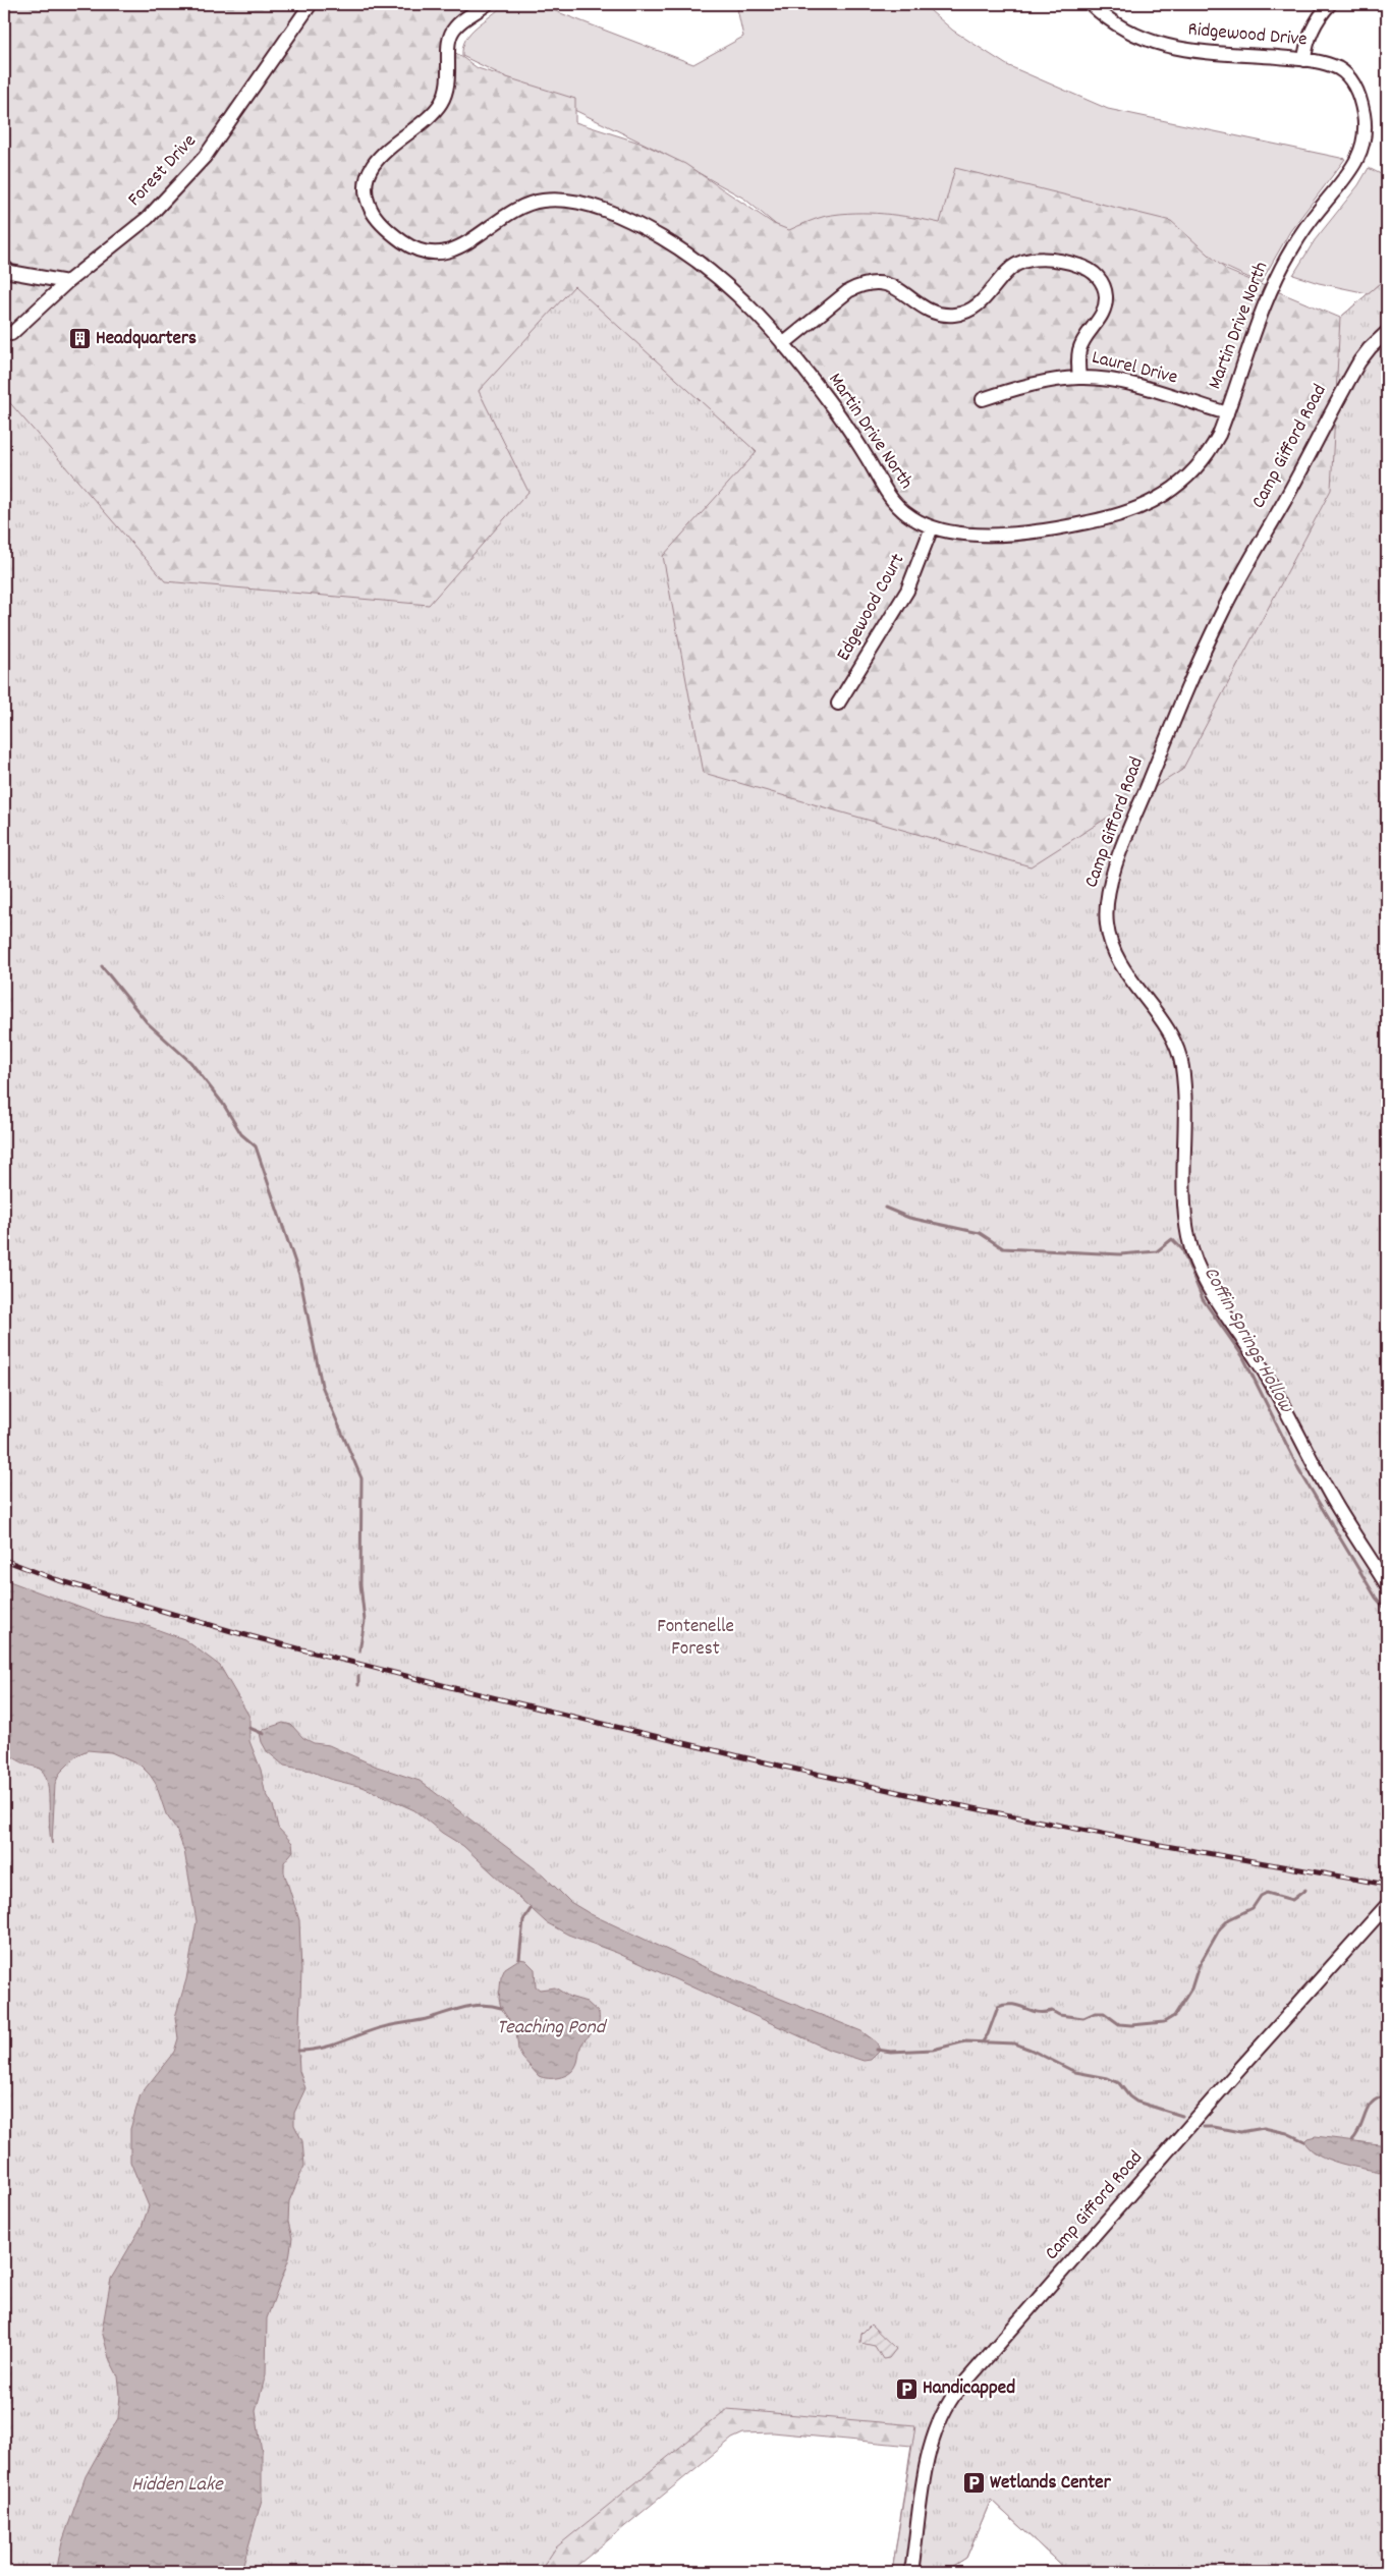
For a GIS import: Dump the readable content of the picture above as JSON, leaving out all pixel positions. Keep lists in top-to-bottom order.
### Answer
{
  "streets": {
    "street": [
      "Ridgewood Drive",
      "Forest Drive",
      "Martin Drive North",
      "Laurel Drive",
      "Camp Gifford Road",
      "Edgewood Court"
    ]
  },
  "crossings": [
    ["Ridgewood Drive", "Martin Drive North"],
    ["Martin Drive North", "Laurel Drive"],
    ["Martin Drive North", "Edgewood Court"]
  ],
  "water": ["Coffin Springs Hollow", "Teaching Pond", "Hidden Lake"],
  "parks": ["Fontenelle Forest"],
  "places": {
    "building": ["Headquarters"],
    "parking": ["Handicapped", "Wetlands Center"]
  }
}
